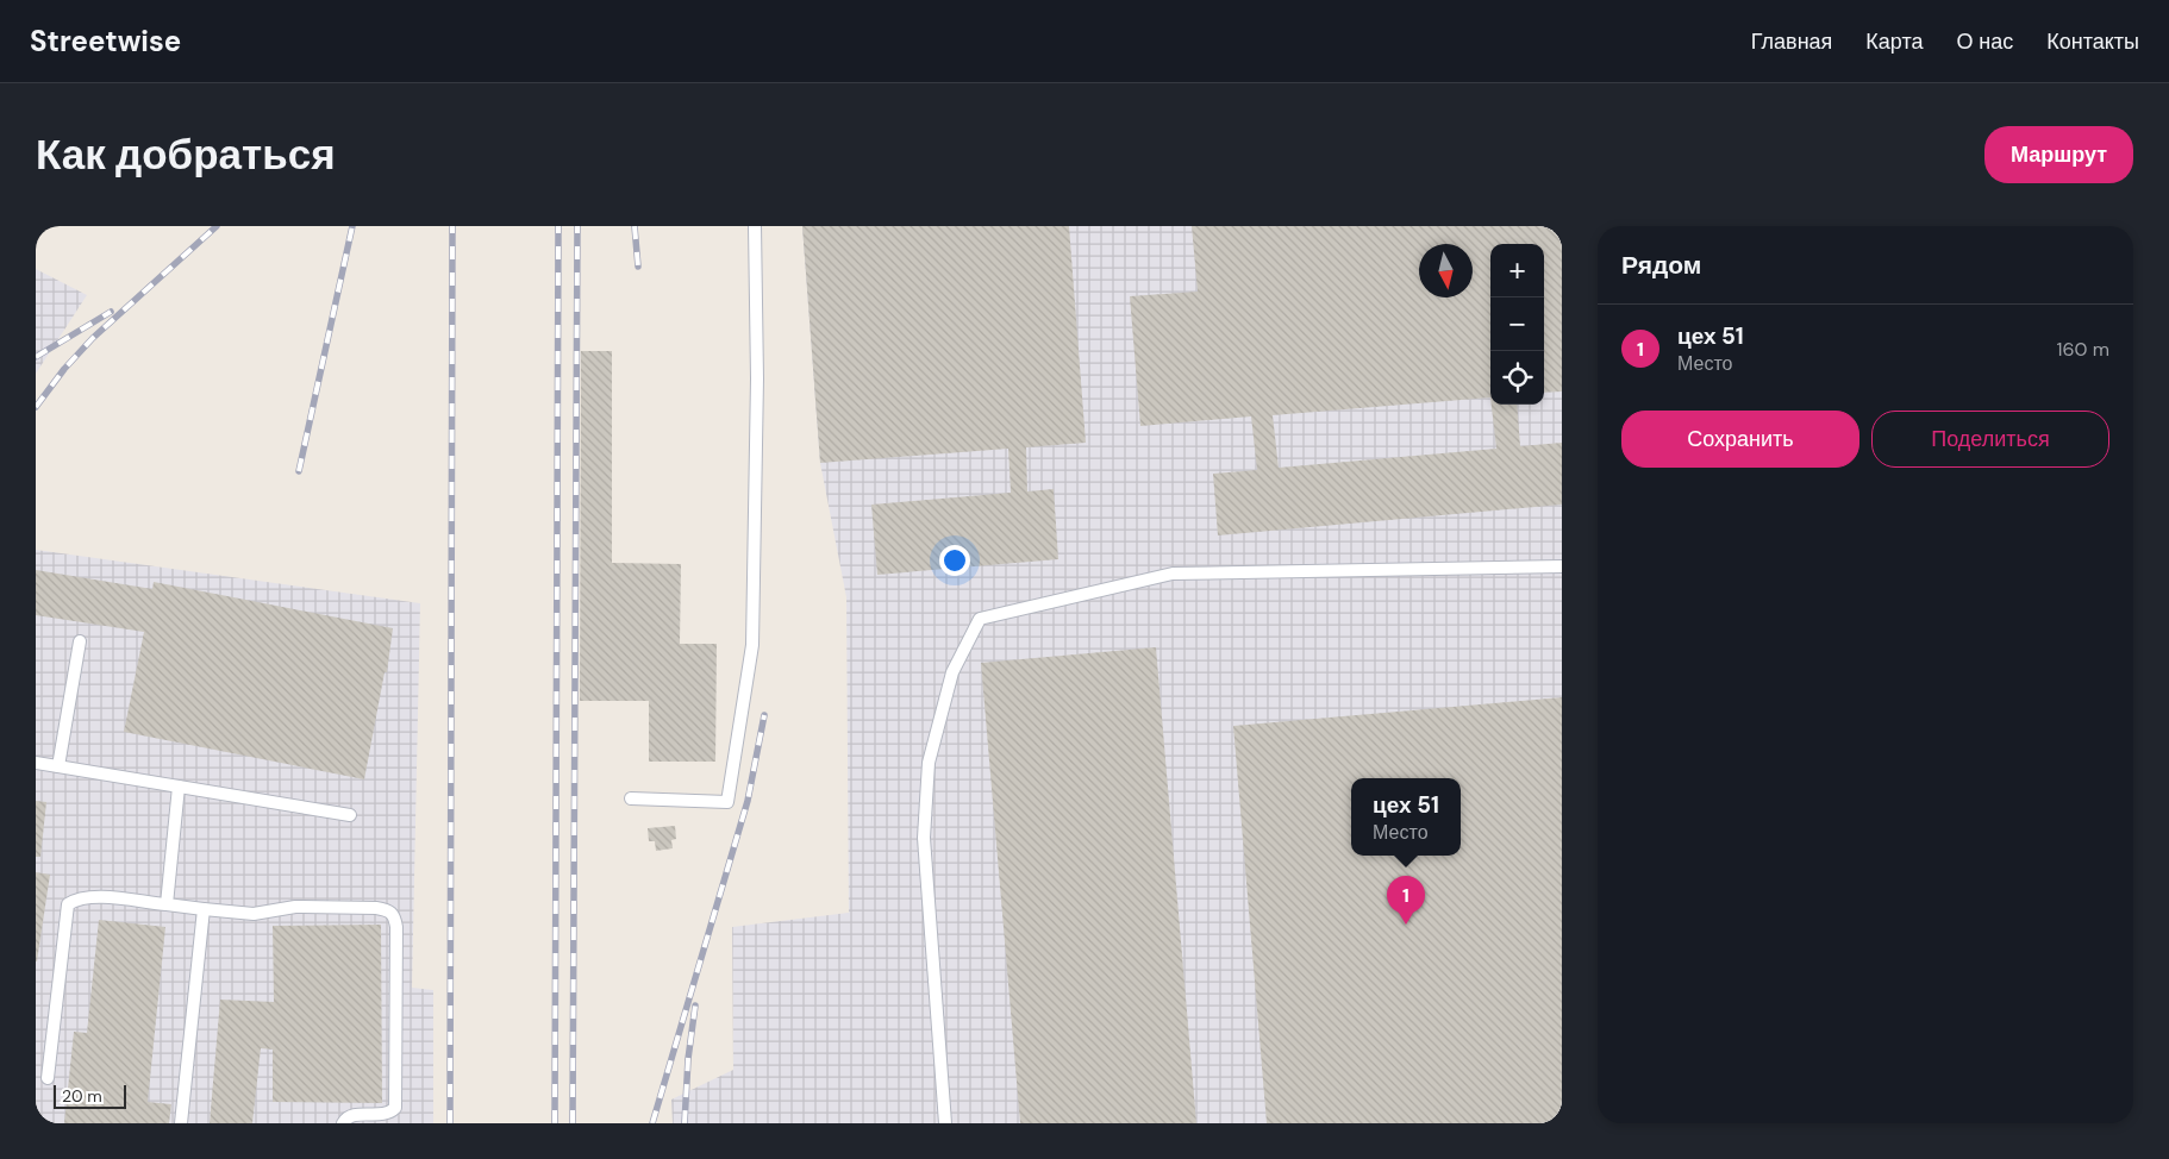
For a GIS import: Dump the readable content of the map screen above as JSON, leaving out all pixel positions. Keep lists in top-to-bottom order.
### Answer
{
  "scale_bar": "20 m",
  "north": "bottom",
  "page": {
    "header": "Streetwise",
    "nav": [
      "Главная",
      "Карта",
      "О нас",
      "Контакты"
    ],
    "buttons": [
      "Маршрут",
      ["Сохранить", "Поделиться"]
    ],
    "title": "Как добраться",
    "heading": "Рядом",
    "map_buttons": ["+", "−"],
    "list": [
      {
        "mark": "1",
        "name": "цех 51",
        "note": "Место",
        "value": "160 m"
      }
    ],
    "popup": ["цех 51", "Место"],
    "pins": "1",
    "scale": "20 m"
  }
}
